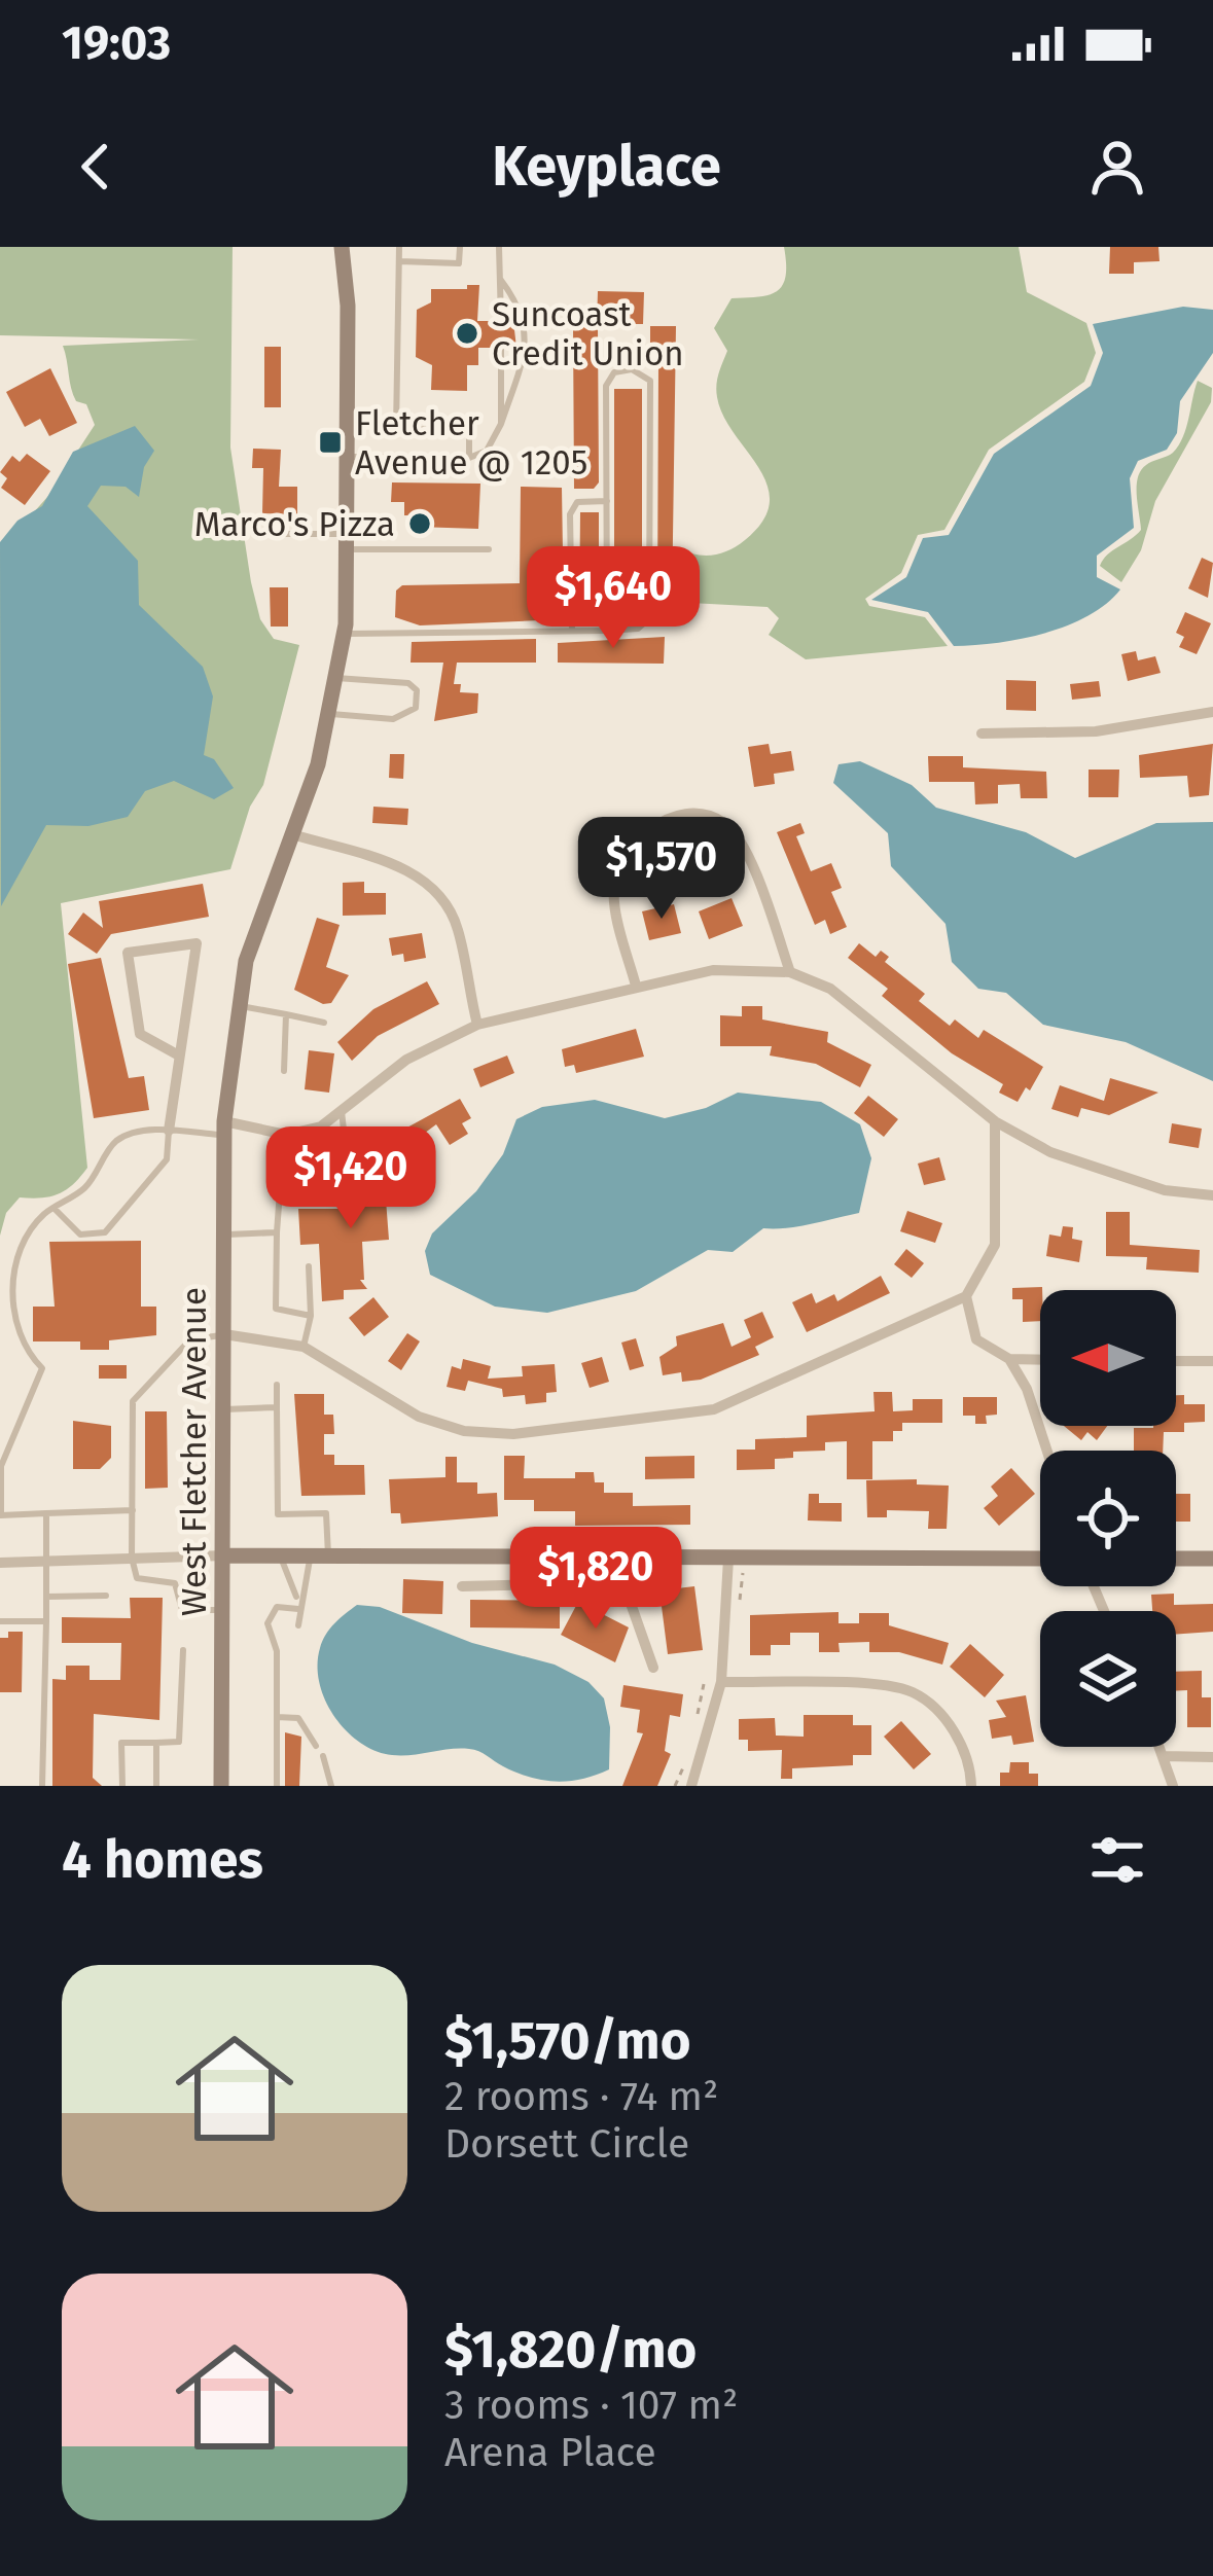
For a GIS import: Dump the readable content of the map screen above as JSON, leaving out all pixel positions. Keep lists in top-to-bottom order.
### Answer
{
  "streets": {
    "main road": ["West Fletcher Avenue"]
  },
  "places": {
    "other": ["Suncoast Credit Union", "Marco's Pizza"],
    "transit": ["Fletcher Avenue @ 1205"]
  },
  "north": "left",
  "page": {
    "status": "19:03",
    "header": "Keyplace",
    "price": [
      "$1,640",
      "$1,570",
      "$1,420",
      "$1,820"
    ],
    "heading": "4 homes",
    "list": [
      {
        "name": "$1,570/mo",
        "note": "2 rooms · 74 m² · Dorsett Circle"
      },
      {
        "name": "$1,820/mo",
        "note": "3 rooms · 107 m² · Arena Place"
      }
    ]
  }
}
